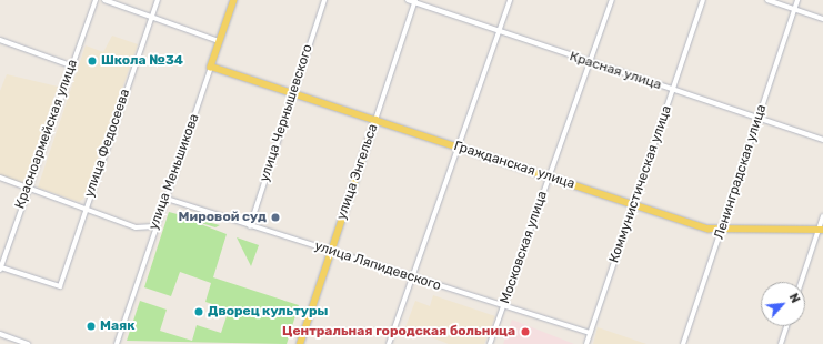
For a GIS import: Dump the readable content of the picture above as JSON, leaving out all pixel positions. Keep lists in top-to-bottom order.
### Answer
{
  "streets": {
    "main road": ["Гражданская улица", "улица Меньшикова", "улица Энгельса"],
    "street": [
      "Красная улица",
      "улица Чернышевского",
      "Красноармейская улица",
      "улица Федосеева",
      "Ленинградская улица",
      "Коммунистическая улица",
      "Московская улица",
      "улица Ляпидевского"
    ]
  },
  "crossings": [
    ["Красная улица", "улица Энгельса"],
    ["Красная улица", "Ленинградская улица"],
    ["Красная улица", "Коммунистическая улица"],
    ["Красная улица", "Московская улица"],
    ["улица Чернышевского", "Гражданская улица"],
    ["улица Чернышевского", "улица Ляпидевского"],
    ["Красноармейская улица", "улица Федосеева"],
    ["Гражданская улица", "улица Меньшикова"],
    ["Гражданская улица", "улица Энгельса"],
    ["Гражданская улица", "Ленинградская улица"],
    ["Гражданская улица", "Коммунистическая улица"],
    ["Гражданская улица", "Московская улица"],
    ["улица Меньшикова", "улица Ляпидевского"],
    ["улица Энгельса", "улица Ляпидевского"],
    ["Коммунистическая улица", "улица Ляпидевского"],
    ["Московская улица", "улица Ляпидевского"]
  ],
  "places": [
    "Школа №34",
    "Мировой суд",
    "Дворец культуры",
    "Маяк",
    "Центральная городская больница"
  ],
  "north": "top right"
}
